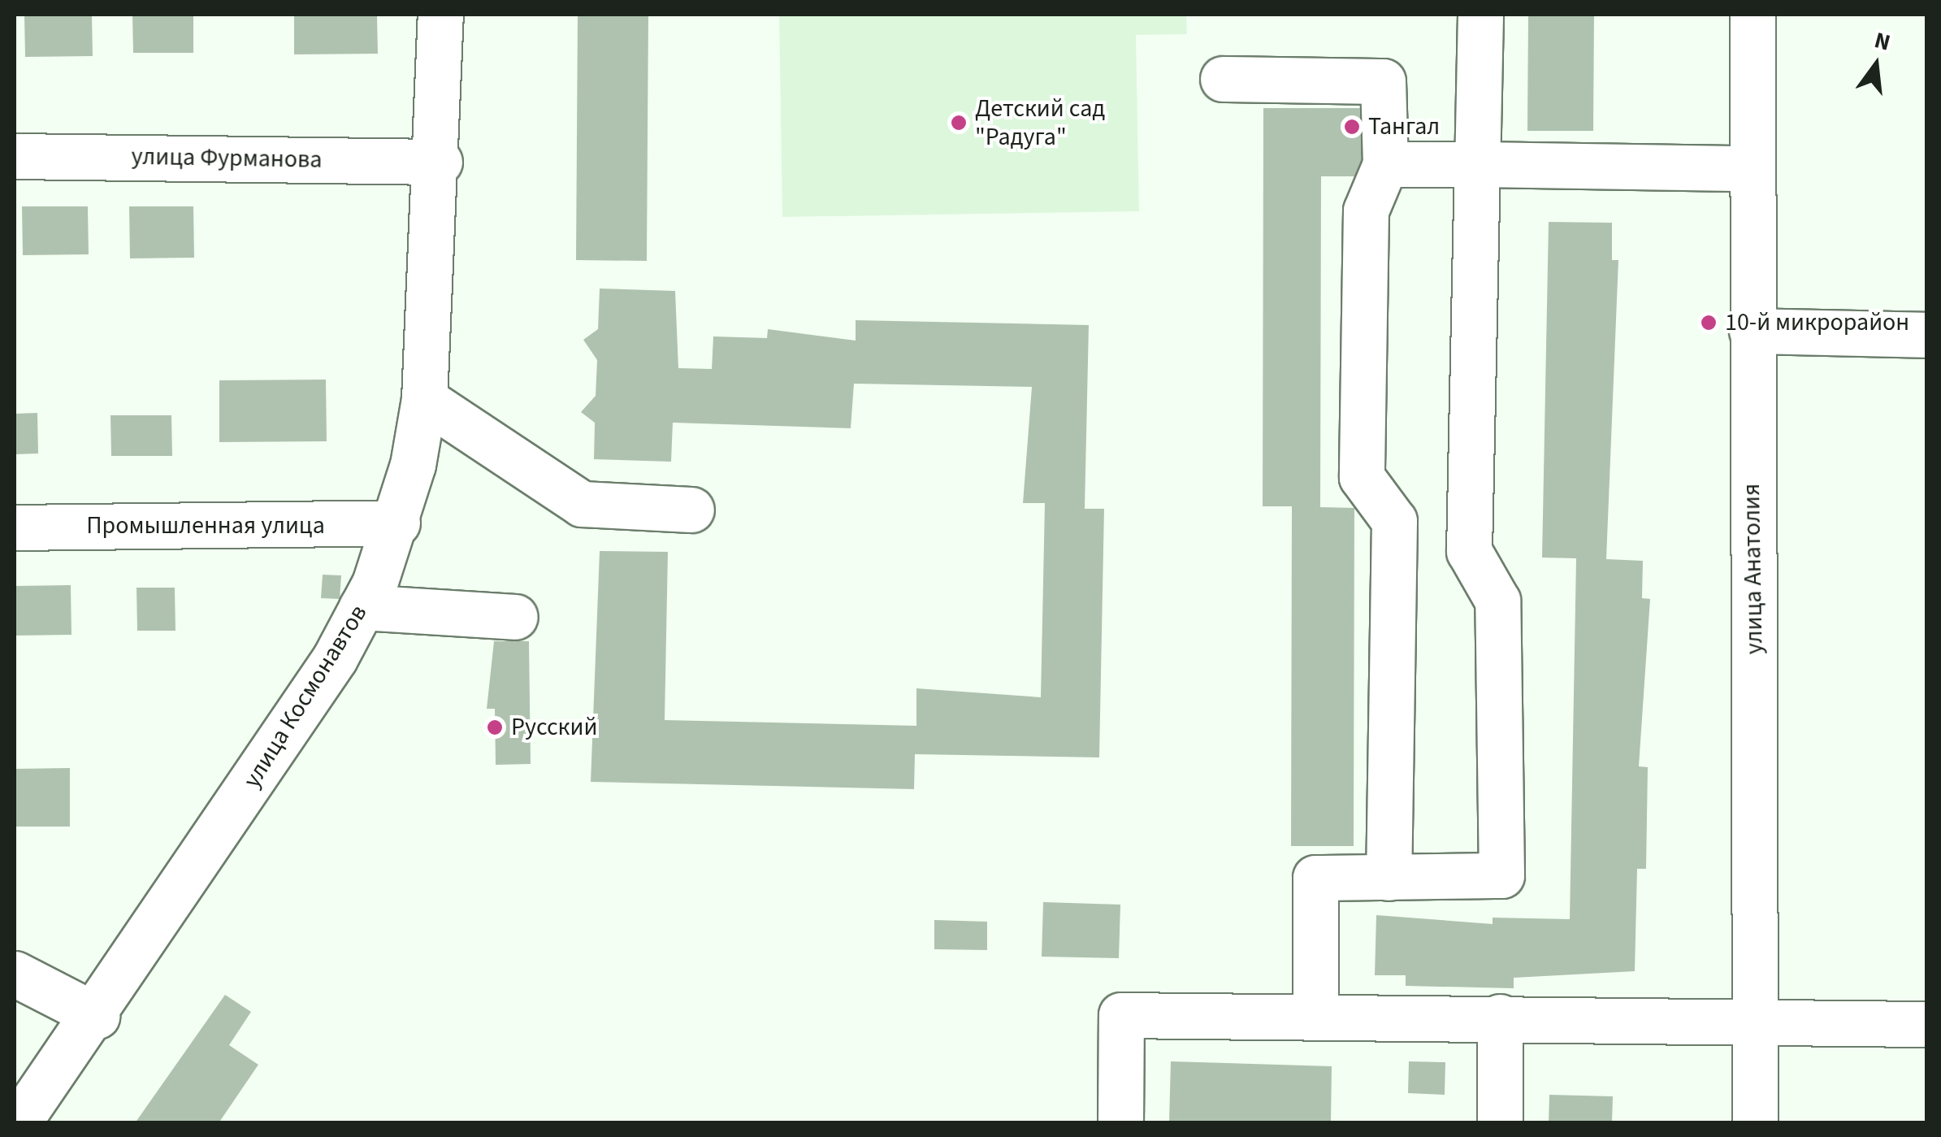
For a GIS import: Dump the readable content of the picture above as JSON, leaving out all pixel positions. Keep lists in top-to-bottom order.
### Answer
{
  "streets": {
    "street": [
      "улица Фурманова",
      "Промышленная улица",
      "улица Анатолия",
      "улица Космонавтов"
    ]
  },
  "crossings": [
    ["улица Фурманова", "улица Космонавтов"],
    ["Промышленная улица", "улица Космонавтов"]
  ],
  "places": [
    "Детский сад \"Радуга\"",
    "Тангал",
    "10-й микрорайон",
    "Русский"
  ],
  "north": "top"
}
